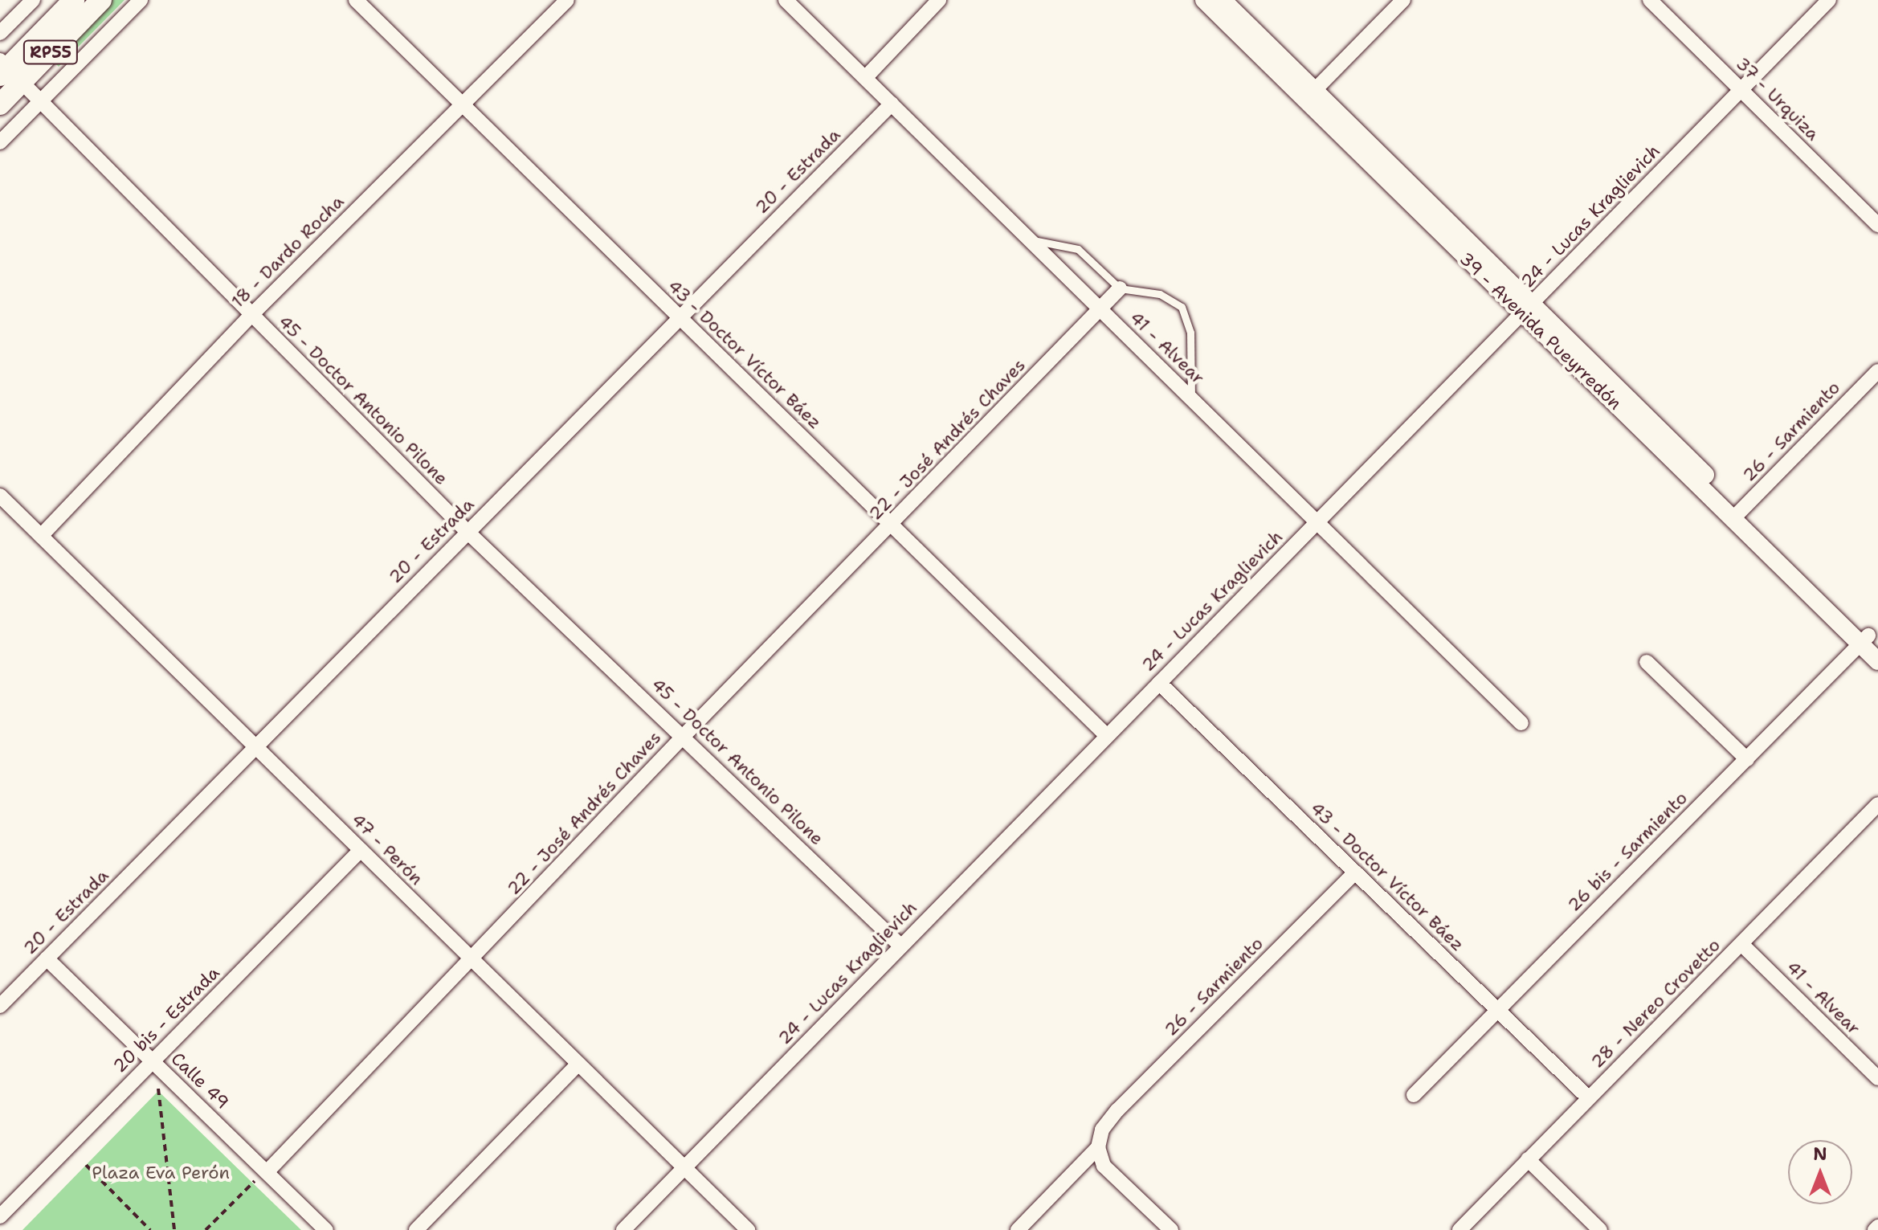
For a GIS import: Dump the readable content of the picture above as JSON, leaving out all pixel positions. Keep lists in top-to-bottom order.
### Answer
{
  "streets": {
    "main road": ["RP55"],
    "street": [
      "37 - Urquiza",
      "20 - Estrada",
      "24 - Lucas Kraglievich",
      "18 - Dardo Rocha",
      "39 - Avenida Pueyrredón",
      "41 - Alvear",
      "43 - Doctor Víctor Báez",
      "45 - Doctor Antonio Pilone",
      "26 - Sarmiento",
      "22 - José Andrés Chaves",
      "47 - Perón",
      "26 bis - Sarmiento",
      "28 - Nereo Crovetto",
      "20 bis - Estrada",
      "Calle 49"
    ]
  },
  "crossings": [
    ["RP55", "45 - Doctor Antonio Pilone"],
    ["37 - Urquiza", "24 - Lucas Kraglievich"],
    ["20 - Estrada", "41 - Alvear"],
    ["20 - Estrada", "43 - Doctor Víctor Báez"],
    ["20 - Estrada", "45 - Doctor Antonio Pilone"],
    ["20 - Estrada", "47 - Perón"],
    ["20 - Estrada", "Calle 49"],
    ["24 - Lucas Kraglievich", "39 - Avenida Pueyrredón"],
    ["24 - Lucas Kraglievich", "41 - Alvear"],
    ["24 - Lucas Kraglievich", "43 - Doctor Víctor Báez"],
    ["24 - Lucas Kraglievich", "45 - Doctor Antonio Pilone"],
    ["24 - Lucas Kraglievich", "47 - Perón"],
    ["18 - Dardo Rocha", "43 - Doctor Víctor Báez"],
    ["18 - Dardo Rocha", "45 - Doctor Antonio Pilone"],
    ["18 - Dardo Rocha", "47 - Perón"],
    ["39 - Avenida Pueyrredón", "26 - Sarmiento"],
    ["39 - Avenida Pueyrredón", "26 bis - Sarmiento"],
    ["41 - Alvear", "22 - José Andrés Chaves"],
    ["41 - Alvear", "28 - Nereo Crovetto"],
    ["43 - Doctor Víctor Báez", "26 - Sarmiento"],
    ["43 - Doctor Víctor Báez", "22 - José Andrés Chaves"],
    ["43 - Doctor Víctor Báez", "26 bis - Sarmiento"],
    ["43 - Doctor Víctor Báez", "28 - Nereo Crovetto"],
    ["45 - Doctor Antonio Pilone", "22 - José Andrés Chaves"],
    ["22 - José Andrés Chaves", "47 - Perón"],
    ["22 - José Andrés Chaves", "Calle 49"],
    ["47 - Perón", "20 bis - Estrada"],
    ["20 bis - Estrada", "Calle 49"]
  ],
  "parks": ["Plaza Eva Perón"],
  "north": "top"
}
